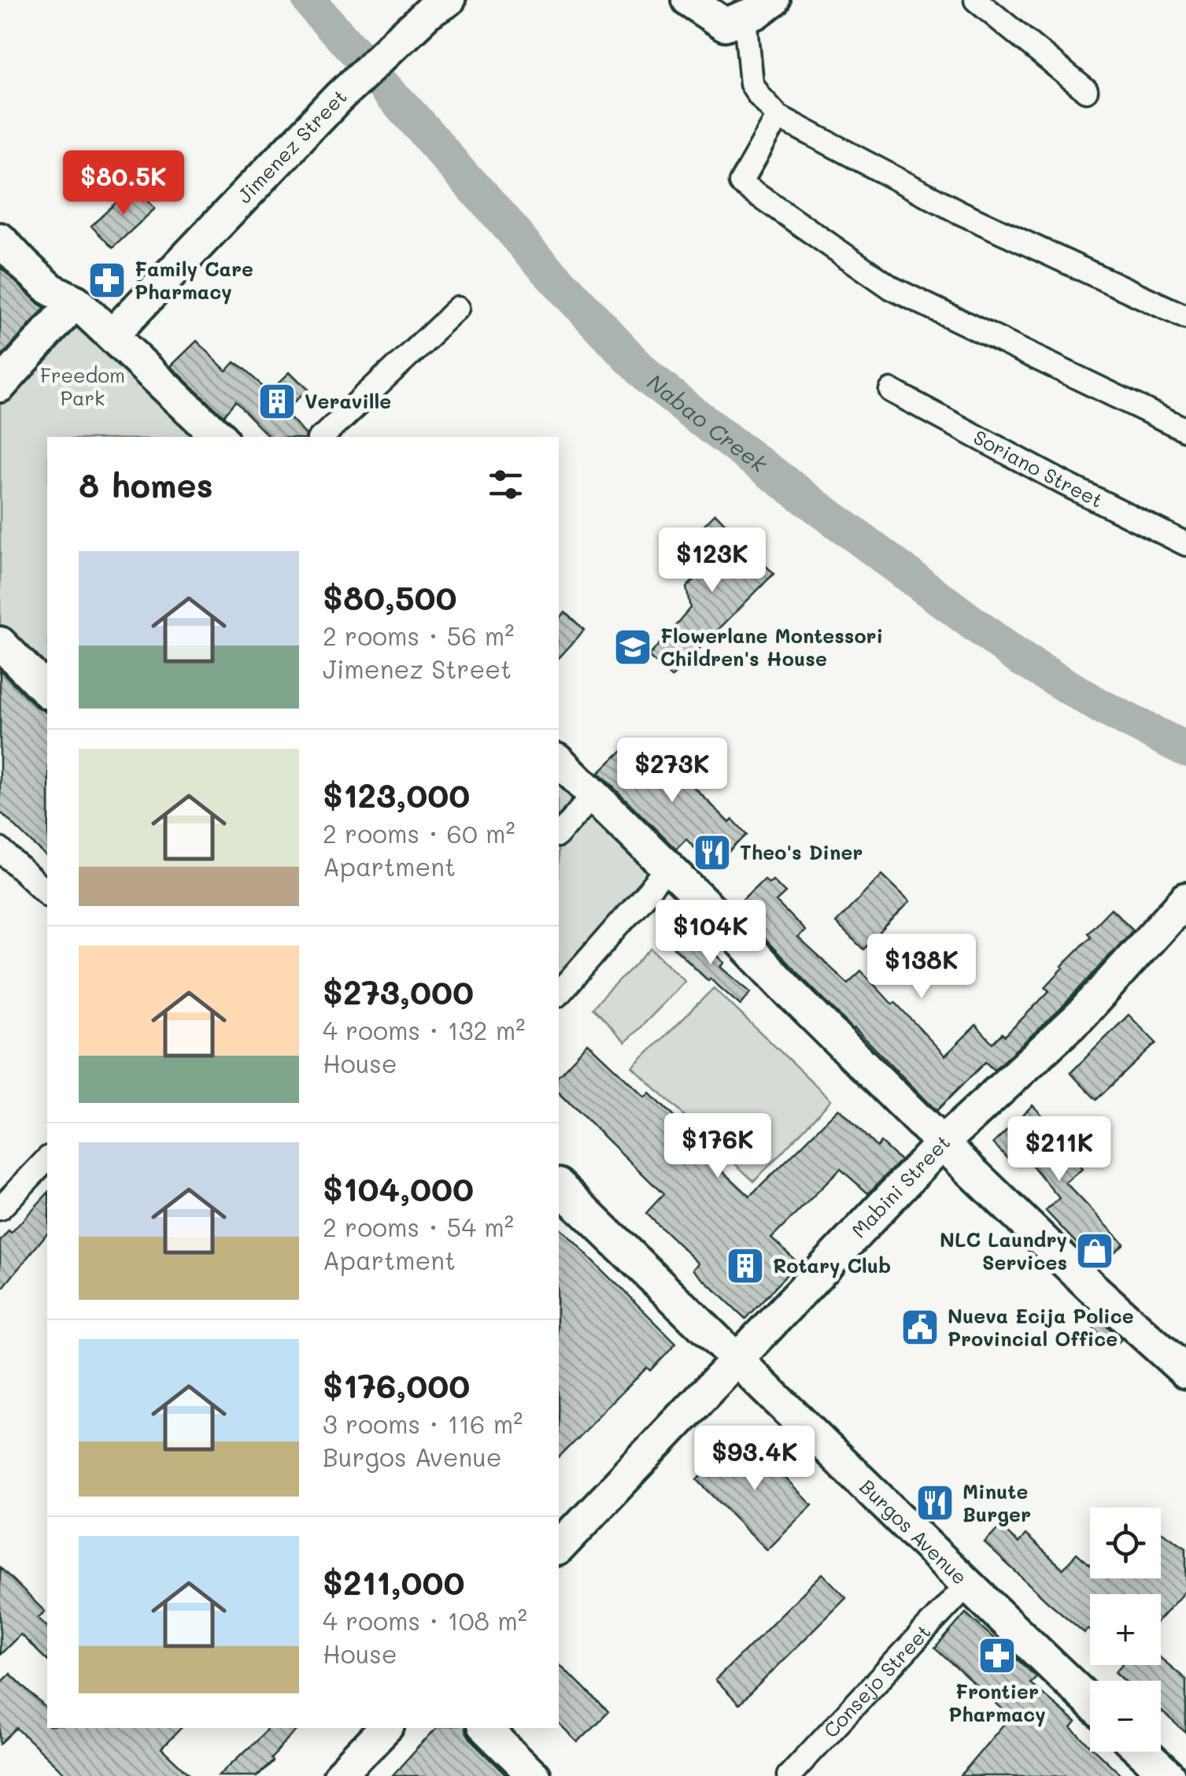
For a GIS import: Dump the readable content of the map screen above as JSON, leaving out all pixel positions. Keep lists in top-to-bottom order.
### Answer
{
  "streets": {
    "main road": ["Jimenez Street", "Mabini Street", "Burgos Avenue"],
    "street": ["Soriano Street", "Consejo Street"]
  },
  "crossings": [
    ["Mabini Street", "Burgos Avenue"],
    ["Burgos Avenue", "Consejo Street"]
  ],
  "water": ["Nabao Creek"],
  "parks": ["Freedom Park"],
  "places": {
    "pharmacy": ["Family Care Pharmacy", "Frontier Pharmacy"],
    "building": ["Veraville", "Rotary Club"],
    "school or university": ["Flowerlane Montessori Children's House"],
    "restaurant": ["Theo's Diner", "Minute Burger"],
    "shop": ["NLC Laundry Services"],
    "public building": ["Nueva Ecija Police Provincial Office"]
  },
  "page": {
    "price": [
      "$80.5K",
      "$123K",
      "$273K",
      "$104K",
      "$138K",
      "$176K",
      "$211K",
      "$93.4K"
    ],
    "heading": "8 homes",
    "list": [
      {
        "name": "$80,500",
        "note": "2 rooms · 56 m² · Jimenez Street"
      },
      {
        "name": "$123,000",
        "note": "2 rooms · 60 m² · Apartment"
      },
      {
        "name": "$273,000",
        "note": "4 rooms · 132 m² · House"
      },
      {
        "name": "$104,000",
        "note": "2 rooms · 54 m² · Apartment"
      },
      {
        "name": "$176,000",
        "note": "3 rooms · 116 m² · Burgos Avenue"
      },
      {
        "name": "$211,000",
        "note": "4 rooms · 108 m² · House"
      }
    ],
    "map_buttons": ["+", "−"]
  }
}
